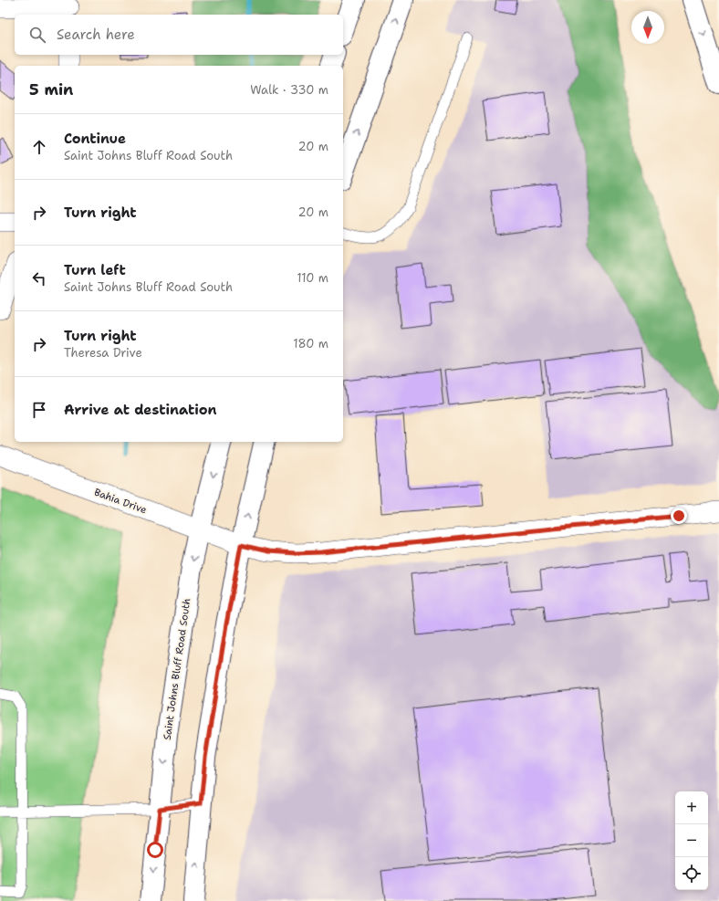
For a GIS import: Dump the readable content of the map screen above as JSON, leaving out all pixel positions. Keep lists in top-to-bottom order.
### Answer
{
  "streets": {
    "main road": ["Saint Johns Bluff Road South"],
    "street": ["Bahia Drive"]
  },
  "crossings": [
    ["Bahia Drive", "Saint Johns Bluff Road South"]
  ],
  "north": "bottom",
  "page": {
    "search": "Search here",
    "heading": ["5 min", "Walk · 330 m"],
    "list": [
      ["Continue", "Saint Johns Bluff Road South", "20 m"],
      ["Turn right", "20 m"],
      ["Turn left", "Saint Johns Bluff Road South", "110 m"],
      ["Turn right", "Theresa Drive", "180 m"],
      "Arrive at destination"
    ],
    "map_buttons": ["+", "−"]
  }
}
